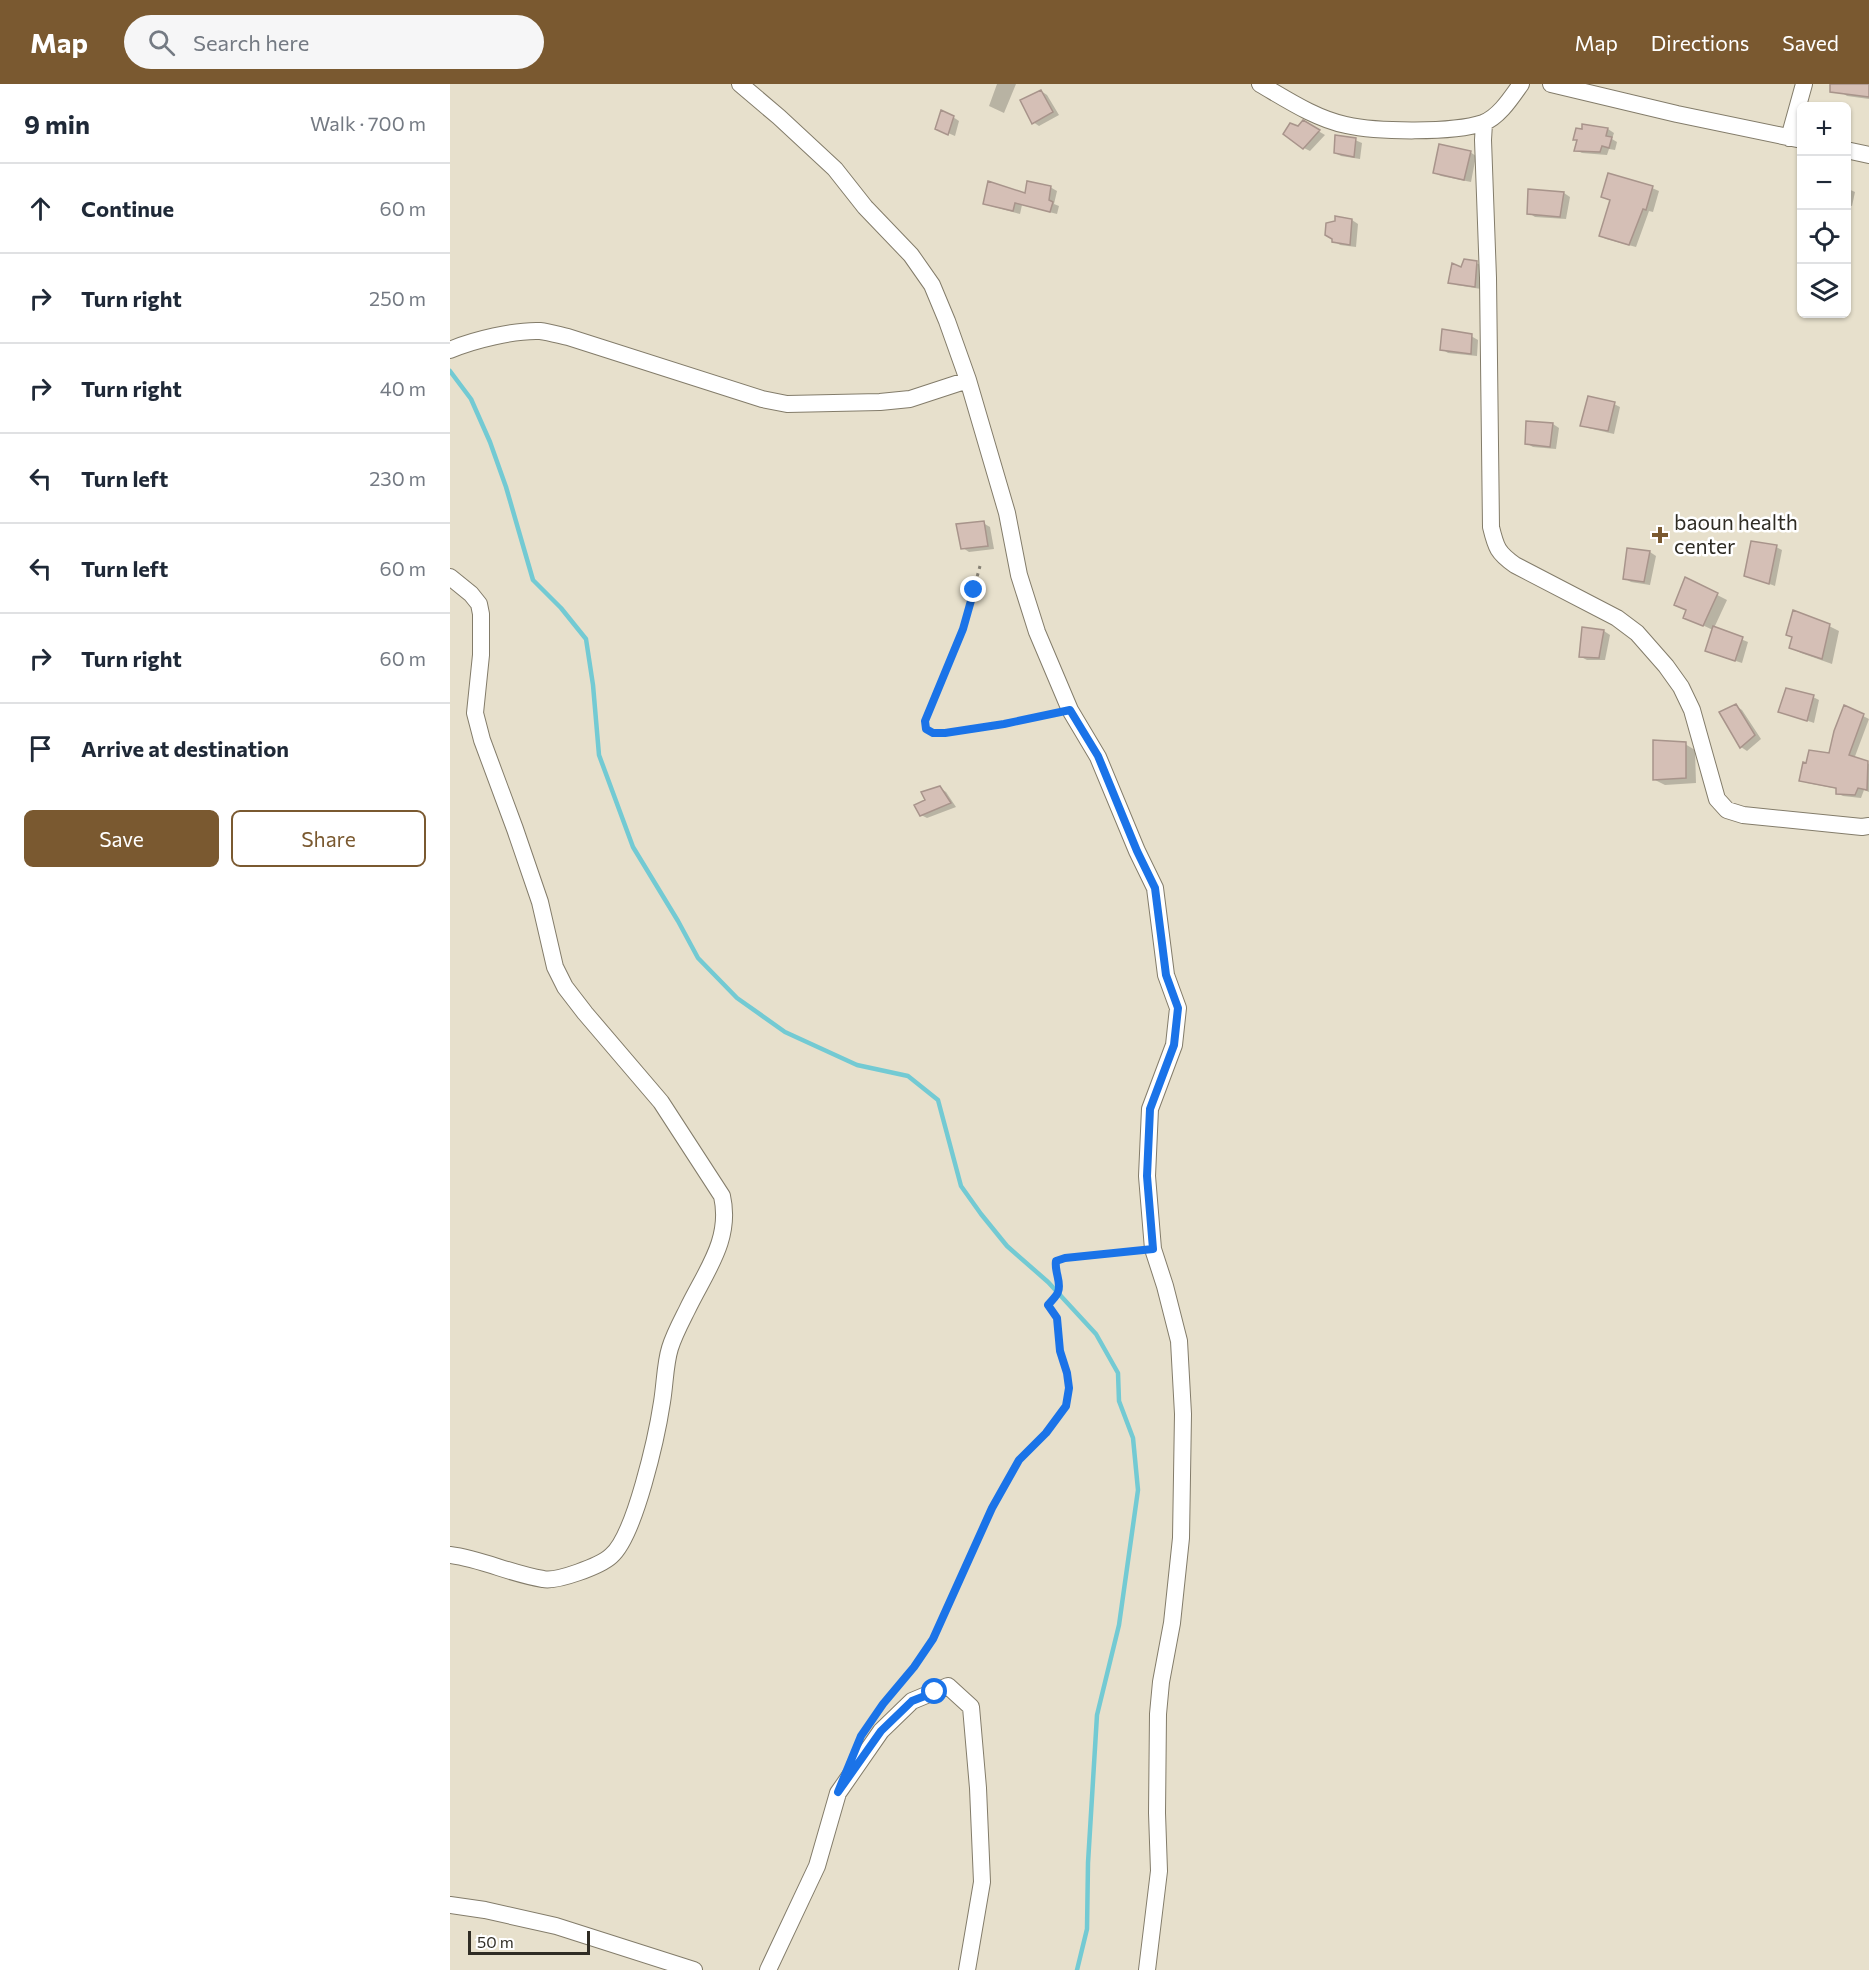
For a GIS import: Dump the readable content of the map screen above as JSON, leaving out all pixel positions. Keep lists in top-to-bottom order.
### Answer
{
  "places": {
    "health": ["baoun health center"]
  },
  "scale_bar": "50 m",
  "page": {
    "header": "Map",
    "search": "Search here",
    "nav": ["Map", "Directions", "Saved"],
    "heading": ["9 min", "Walk · 700 m"],
    "map_buttons": ["+", "−"],
    "list": [
      ["Continue", "60 m"],
      ["Turn right", "250 m"],
      ["Turn right", "40 m"],
      ["Turn left", "230 m"],
      ["Turn left", "60 m"],
      ["Turn right", "60 m"],
      "Arrive at destination"
    ],
    "buttons": ["Save", "Share"],
    "scale": "50 m"
  }
}
